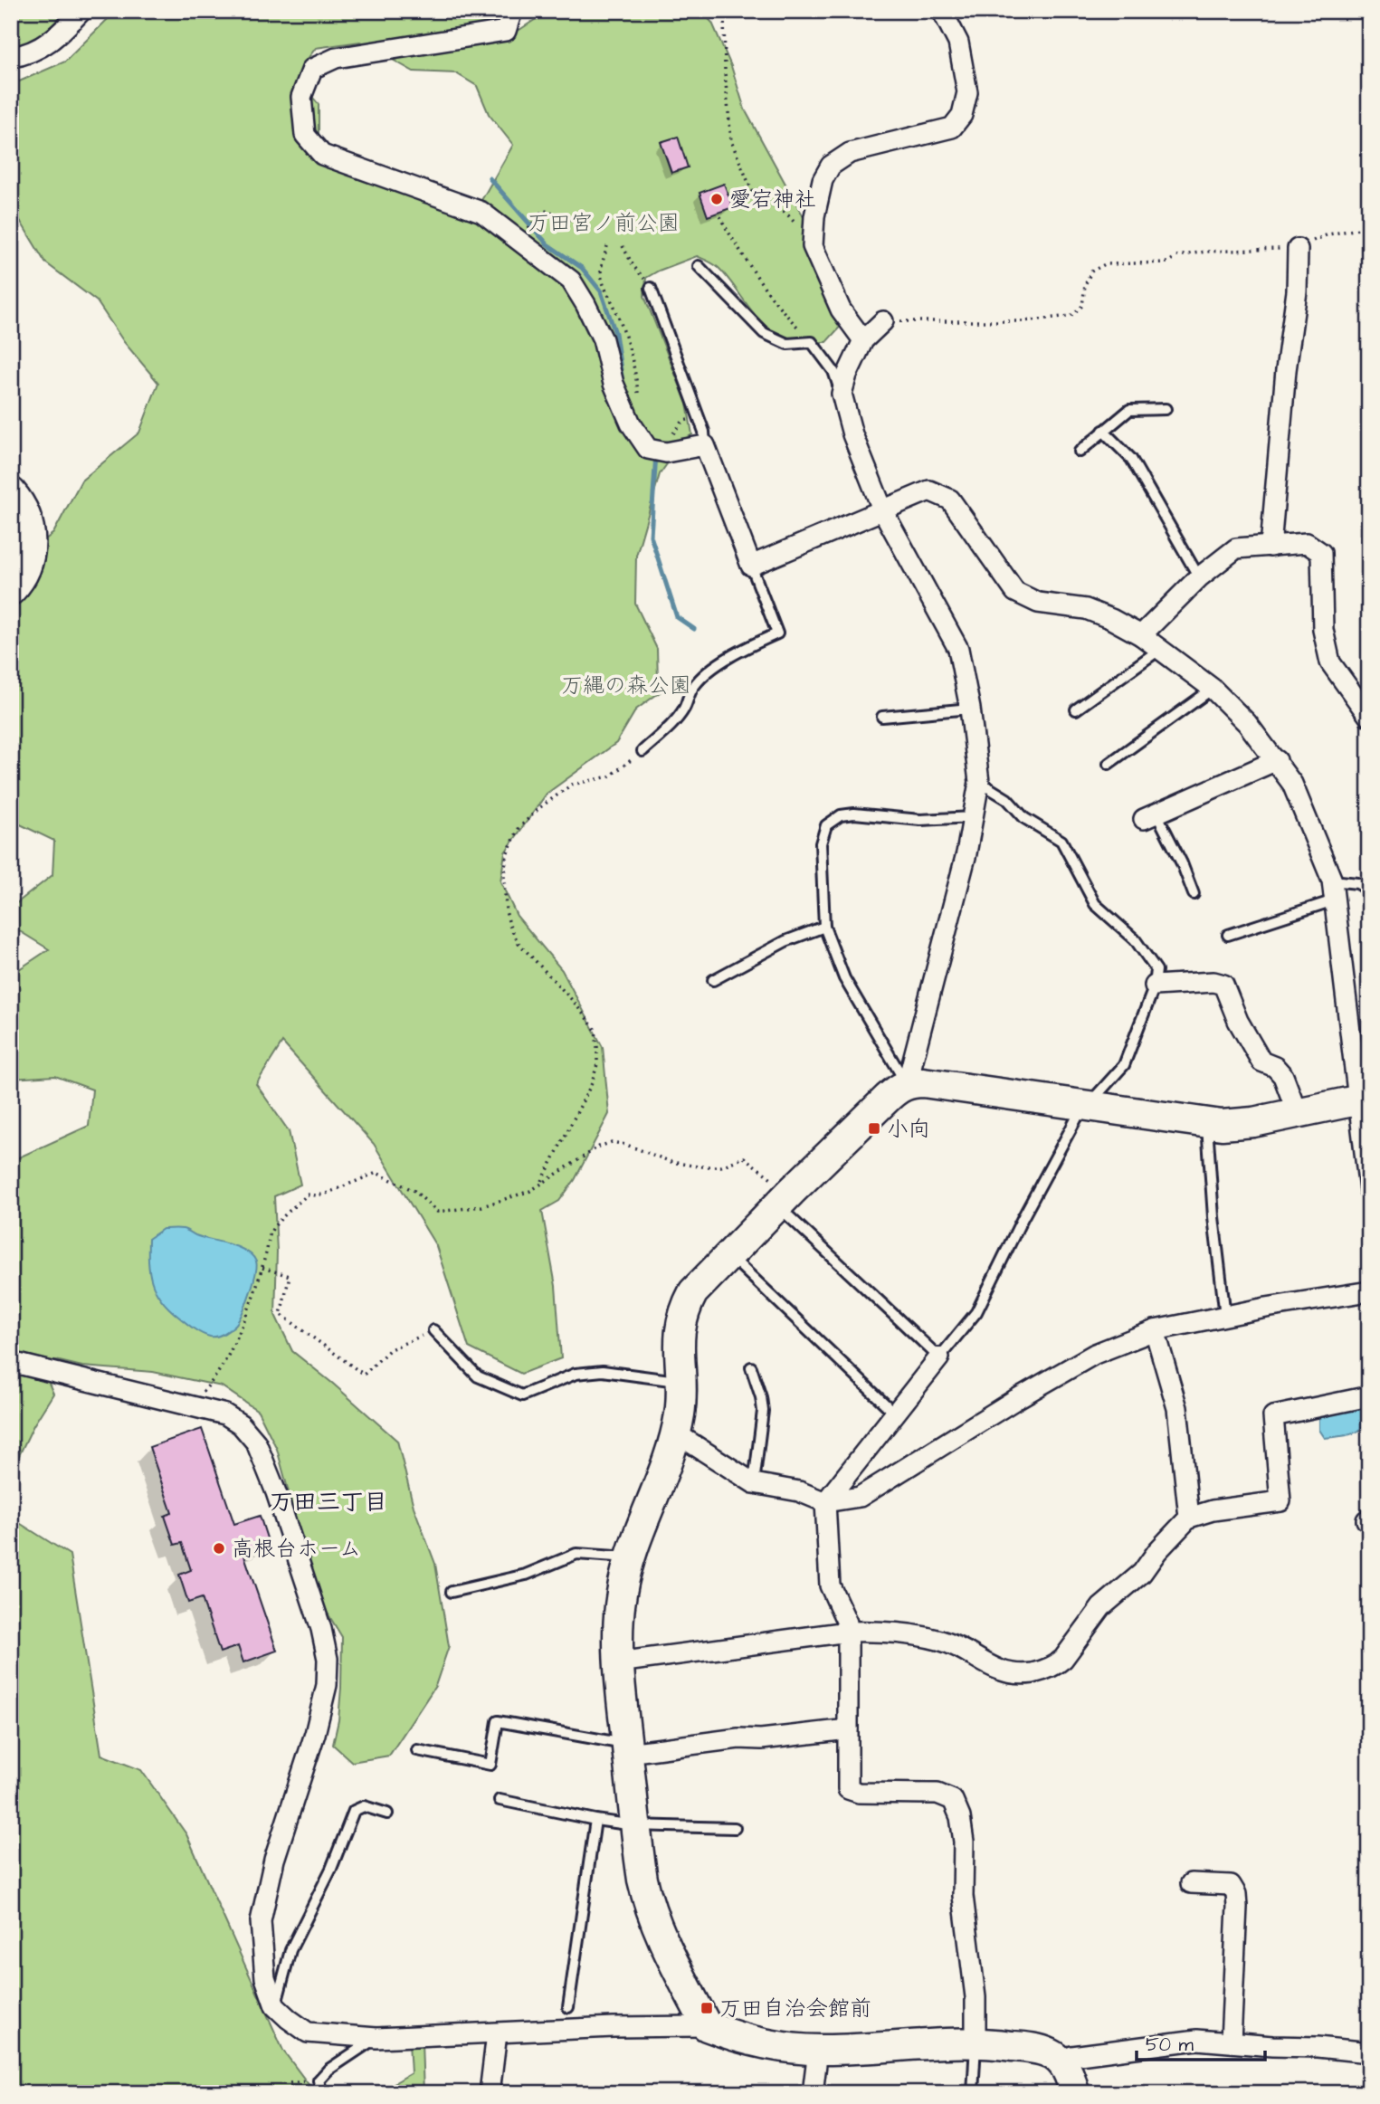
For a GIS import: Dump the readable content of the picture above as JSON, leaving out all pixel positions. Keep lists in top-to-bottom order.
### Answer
{
  "districts": ["万田三丁目"],
  "parks": ["万田宮ノ前公園", "万縄の森公園"],
  "places": {
    "other": ["愛宕神社", "高根台ホーム"],
    "transit": ["小向", "万田自治会館前"]
  },
  "scale_bar": "50 m"
}
